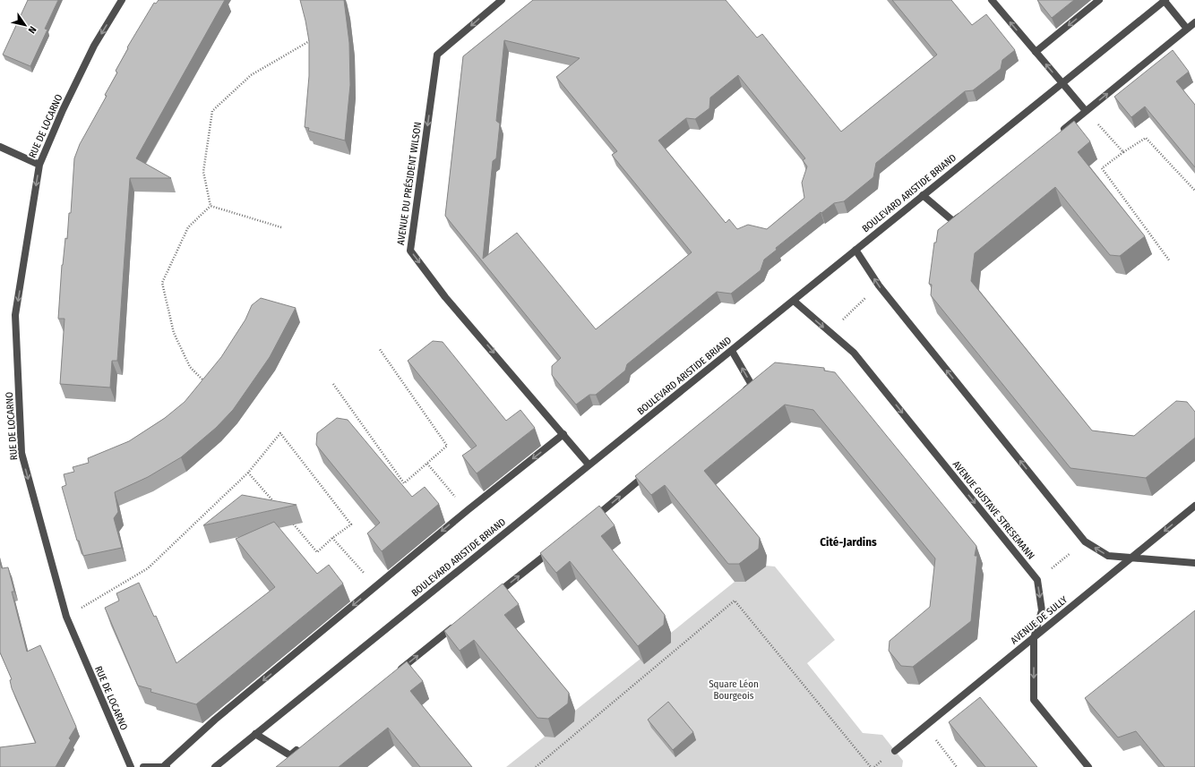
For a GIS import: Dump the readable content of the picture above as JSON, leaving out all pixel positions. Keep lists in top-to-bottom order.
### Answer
{
  "streets": {
    "street": [
      "RUE DE LOCARNO",
      "AVENUE DU PRÉSIDENT WILSON",
      "BOULEVARD ARISTIDE BRIAND",
      "AVENUE GUSTAVE STRESEMANN",
      "AVENUE DE SULLY"
    ]
  },
  "crossings": [
    ["AVENUE DU PRÉSIDENT WILSON", "BOULEVARD ARISTIDE BRIAND"],
    ["BOULEVARD ARISTIDE BRIAND", "AVENUE GUSTAVE STRESEMANN"],
    ["AVENUE GUSTAVE STRESEMANN", "AVENUE DE SULLY"]
  ],
  "one_way": ["RUE DE LOCARNO", "AVENUE DU PRÉSIDENT WILSON"],
  "districts": ["Cité-Jardins"],
  "parks": ["Square Léon Bourgeois"],
  "north": "bottom right"
}
